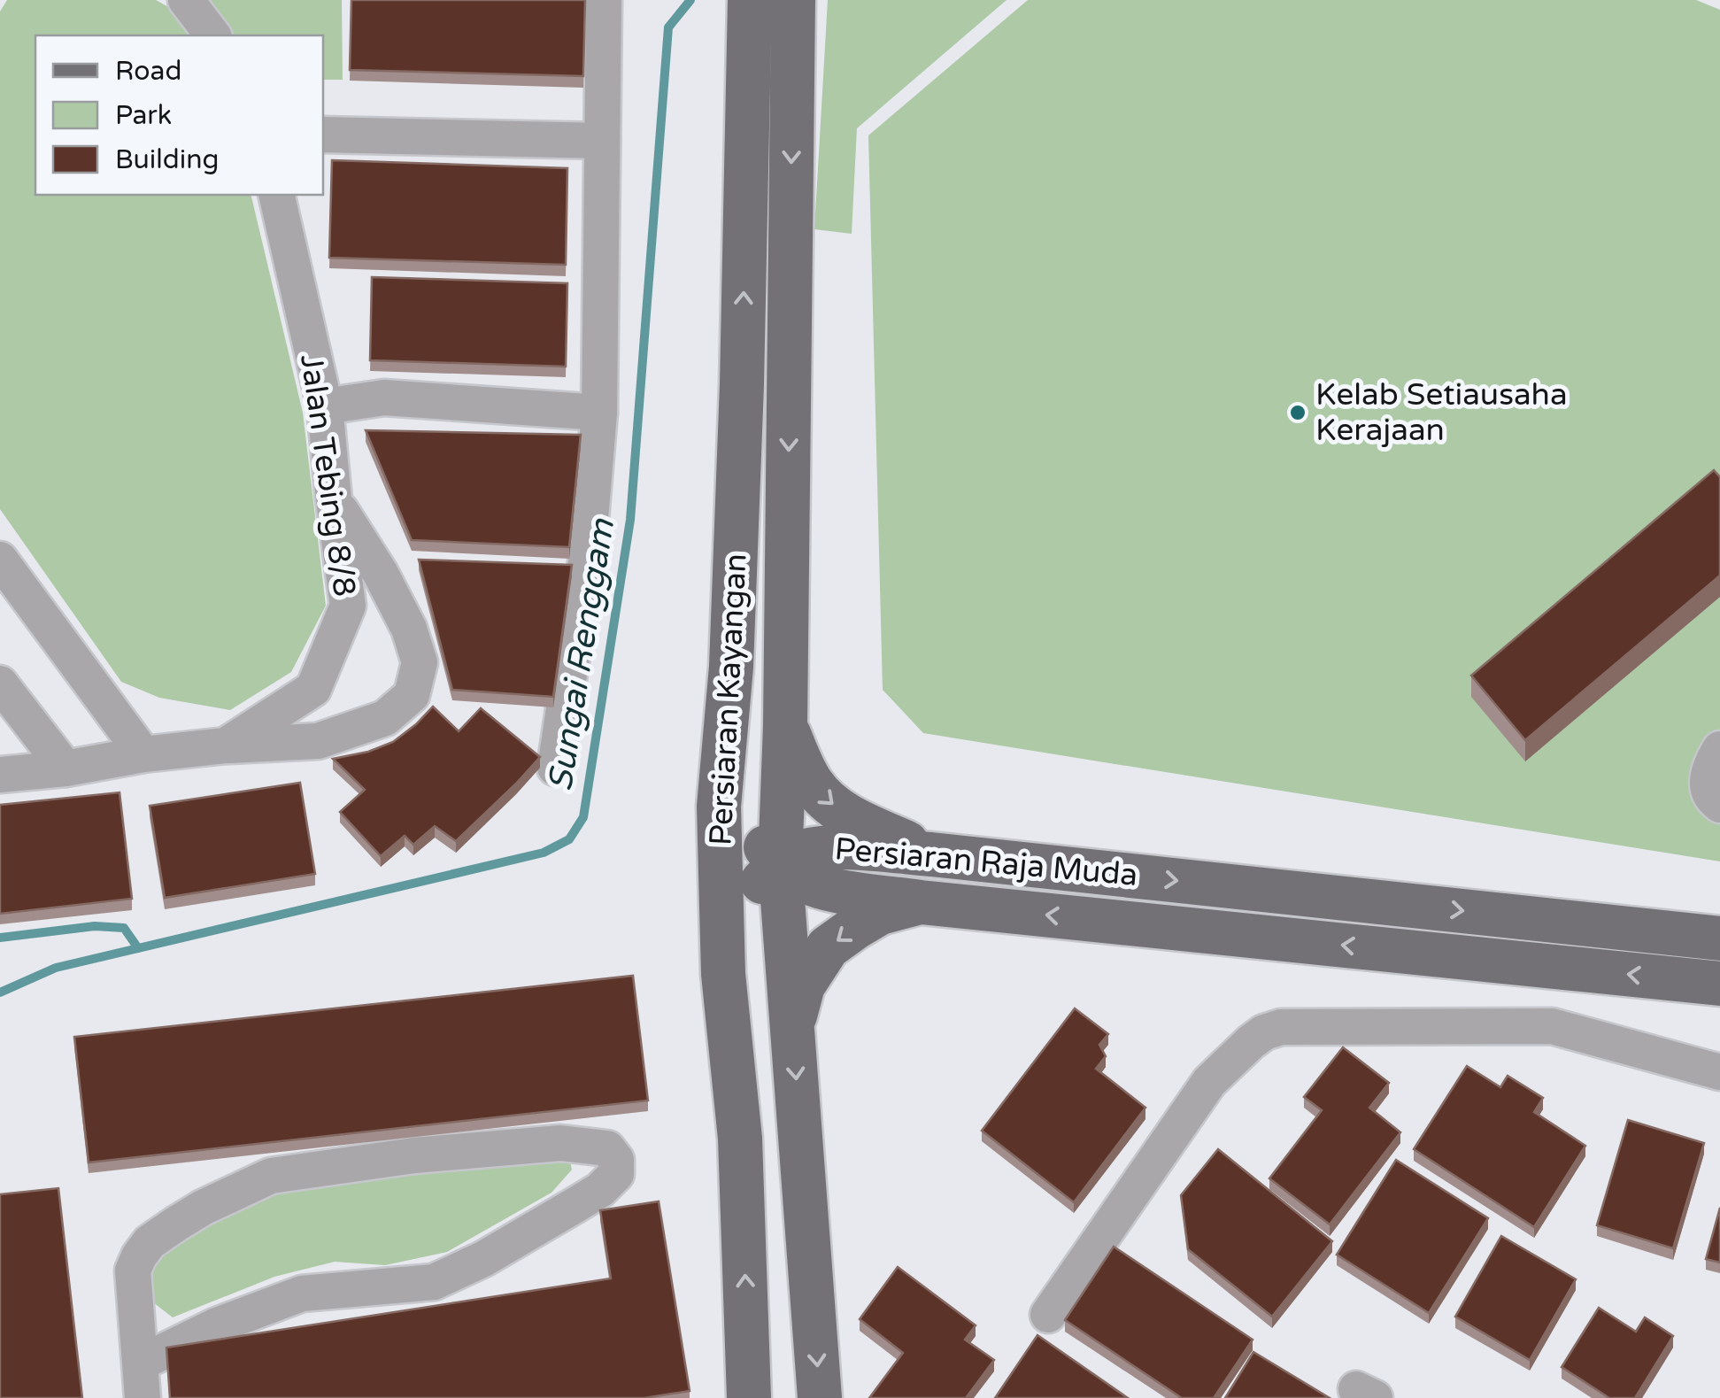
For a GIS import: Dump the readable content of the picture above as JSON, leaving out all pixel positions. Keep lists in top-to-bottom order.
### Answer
{
  "streets": {
    "main road": ["Persiaran Kayangan", "Persiaran Raja Muda"],
    "street": ["Jalan Tebing 8/8"]
  },
  "crossings": [
    ["Persiaran Kayangan", "Persiaran Raja Muda"]
  ],
  "water": ["Sungai Renggam"],
  "places": ["Kelab Setiausaha Kerajaan"],
  "legend": ["Road", "Park", "Building"]
}
